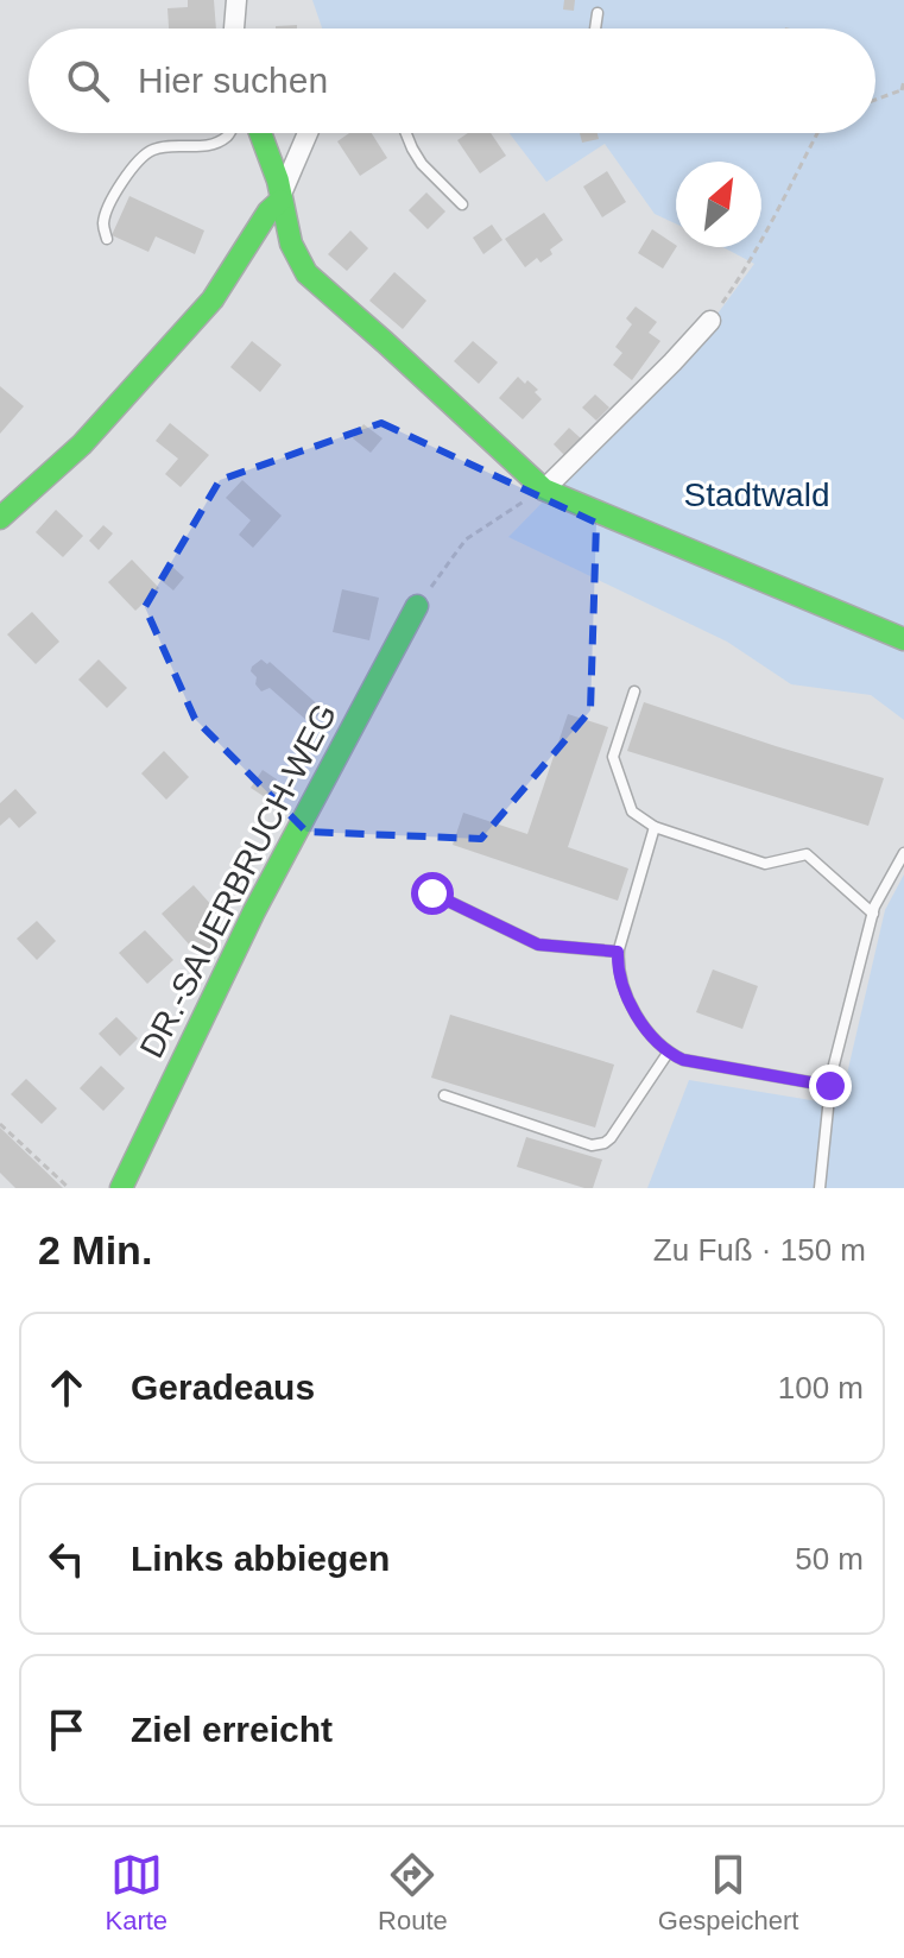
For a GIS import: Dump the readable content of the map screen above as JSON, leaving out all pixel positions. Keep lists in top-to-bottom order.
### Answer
{
  "streets": {
    "street": ["DR.-SAUERBRUCH-WEG"]
  },
  "parks": ["Stadtwald"],
  "north": "top right",
  "page": {
    "search": "Hier suchen",
    "heading": ["2 Min.", "Zu Fuß · 150 m"],
    "list": [
      ["Geradeaus", "100 m"],
      ["Links abbiegen", "50 m"],
      "Ziel erreicht"
    ],
    "nav": ["Karte", "Route", "Gespeichert"]
  }
}
